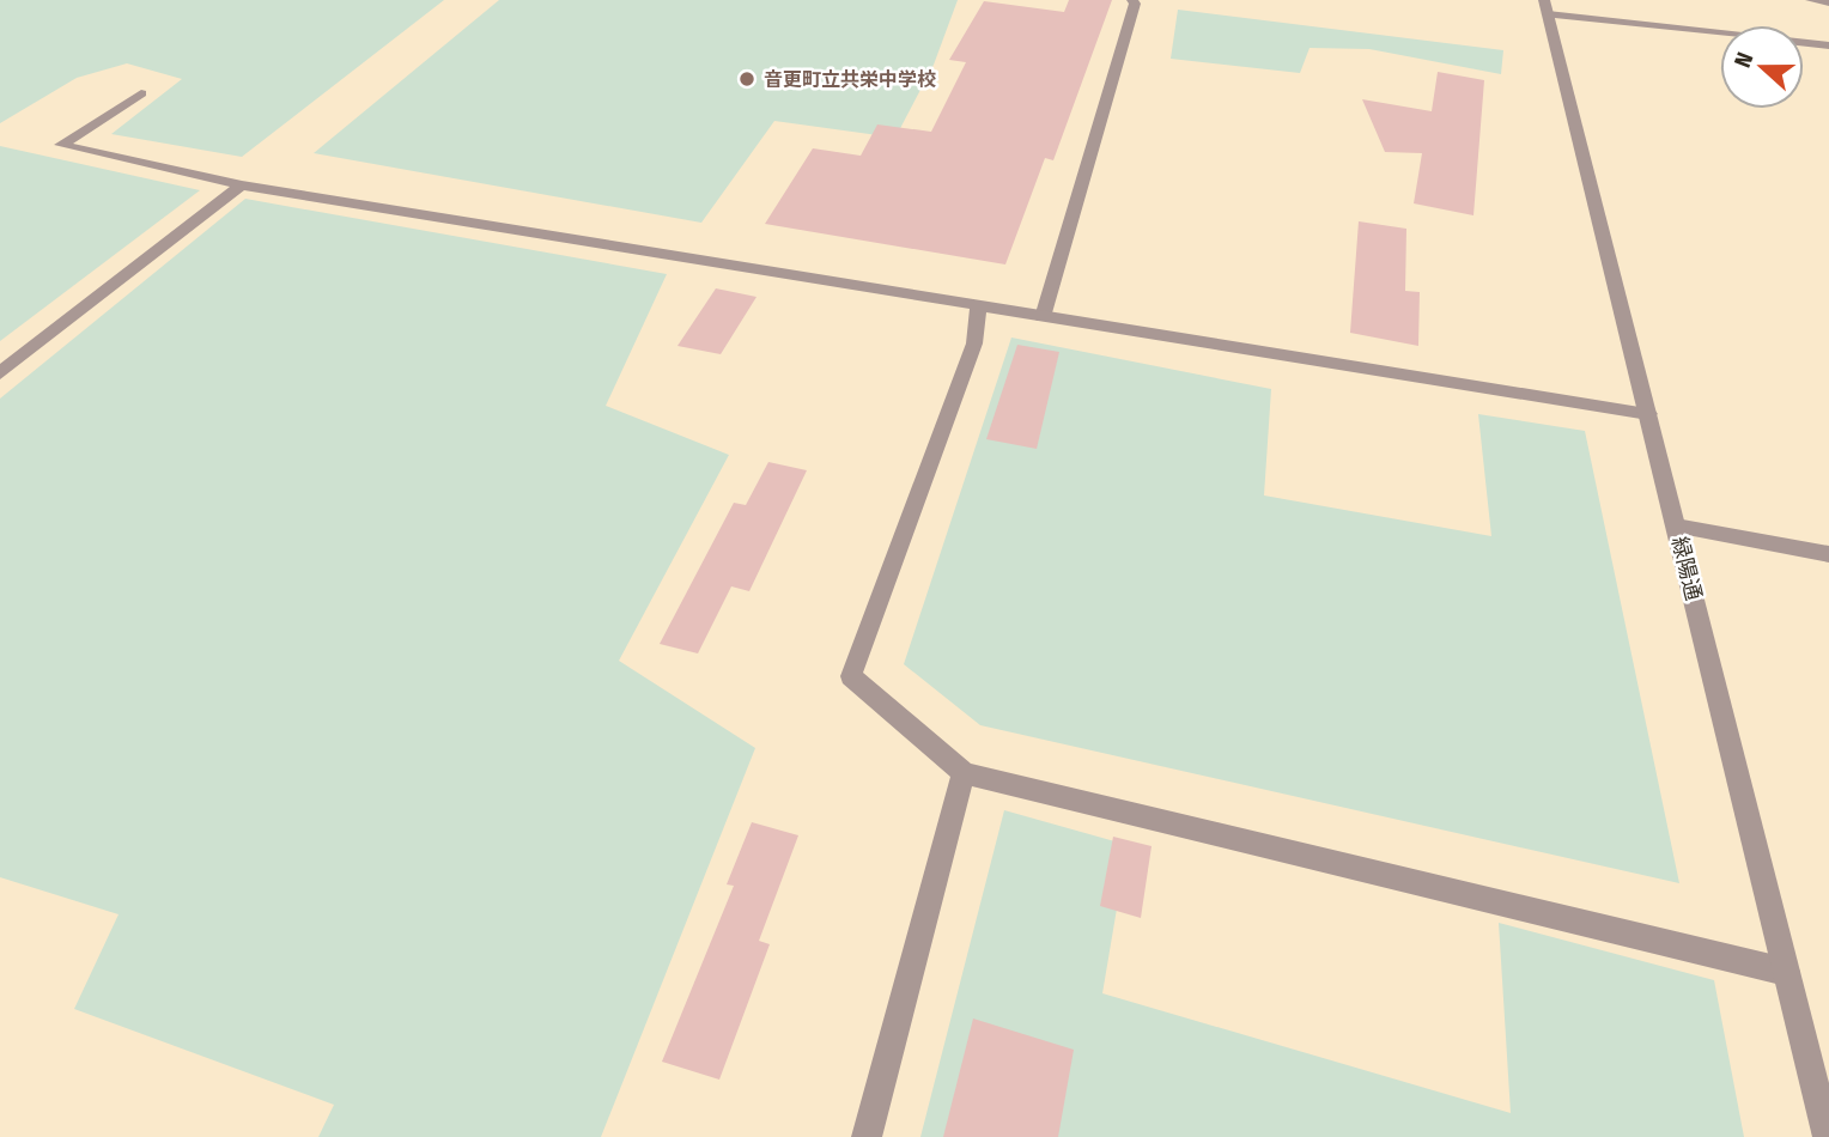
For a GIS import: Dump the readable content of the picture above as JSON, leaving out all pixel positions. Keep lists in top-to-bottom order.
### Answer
{
  "streets": {
    "street": ["緑陽通"]
  },
  "places": ["音更町立共栄中学校"],
  "north": "left"
}
